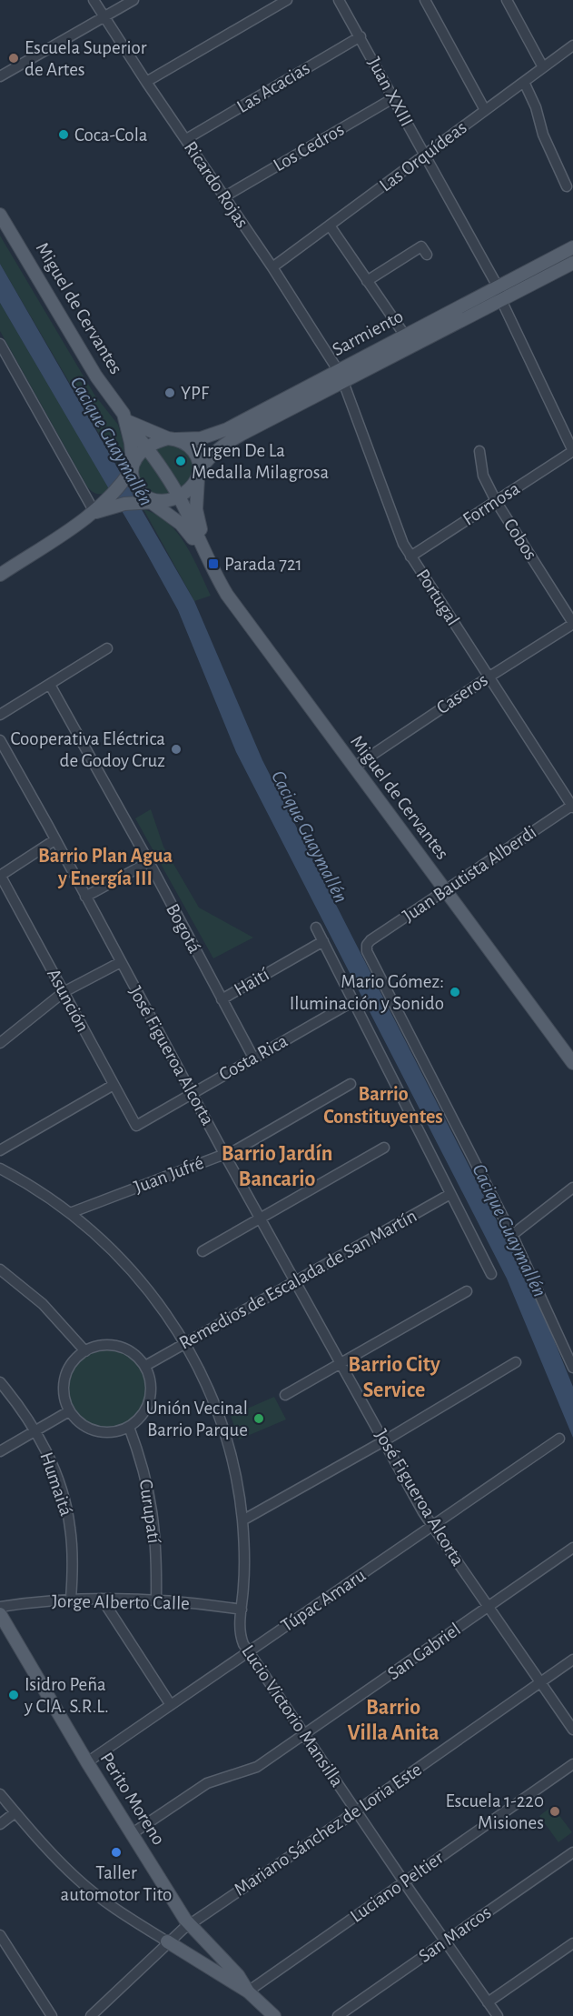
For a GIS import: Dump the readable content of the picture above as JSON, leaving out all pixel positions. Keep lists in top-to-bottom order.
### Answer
{
  "streets": {
    "main road": ["Miguel de Cervantes", "Sarmiento", "Perito Moreno"],
    "street": [
      "Las Acacias",
      "Juan XXIII",
      "Los Cedros",
      "Las Orquídeas",
      "Ricardo Rojas",
      "Formosa",
      "Cobos",
      "Portugal",
      "Caseros",
      "Juan Bautista Alberdi",
      "Bogotá",
      "Haití",
      "Asunción",
      "José Figueroa Alcorta",
      "Costa Rica",
      "Juan Jufré",
      "Remedios de Escalada de San Martín",
      "Humaitá",
      "Curupatí",
      "Túpac Amaru",
      "Jorge Alberto Calle",
      "San Gabriel",
      "Lucio Victorio Mansilla",
      "Mariano Sánchez de Loria Este",
      "Luciano Peltier",
      "San Marcos"
    ]
  },
  "crossings": [
    ["Las Acacias", "Juan XXIII"],
    ["Las Acacias", "Ricardo Rojas"],
    ["Juan XXIII", "Los Cedros"],
    ["Juan XXIII", "Las Orquídeas"],
    ["Juan XXIII", "Sarmiento"],
    ["Juan XXIII", "Formosa"],
    ["Los Cedros", "Ricardo Rojas"],
    ["Las Orquídeas", "Ricardo Rojas"],
    ["Ricardo Rojas", "Sarmiento"],
    ["Ricardo Rojas", "Portugal"],
    ["Miguel de Cervantes", "Sarmiento"],
    ["Miguel de Cervantes", "Caseros"],
    ["Miguel de Cervantes", "Juan Bautista Alberdi"],
    ["Sarmiento", "Portugal"],
    ["Formosa", "Cobos"],
    ["Formosa", "Portugal"],
    ["Cobos", "Caseros"],
    ["Portugal", "Caseros"],
    ["Portugal", "Juan Bautista Alberdi"],
    ["Bogotá", "Haití"],
    ["Bogotá", "Costa Rica"],
    ["Asunción", "Costa Rica"],
    ["José Figueroa Alcorta", "Costa Rica"],
    ["José Figueroa Alcorta", "Juan Jufré"],
    ["José Figueroa Alcorta", "Remedios de Escalada de San Martín"],
    ["José Figueroa Alcorta", "Túpac Amaru"],
    ["José Figueroa Alcorta", "San Gabriel"],
    ["José Figueroa Alcorta", "Mariano Sánchez de Loria Este"],
    ["Juan Jufré", "Lucio Victorio Mansilla"],
    ["Remedios de Escalada de San Martín", "Curupatí"],
    ["Remedios de Escalada de San Martín", "Lucio Victorio Mansilla"],
    ["Humaitá", "Jorge Alberto Calle"],
    ["Curupatí", "Jorge Alberto Calle"],
    ["Túpac Amaru", "Lucio Victorio Mansilla"],
    ["Túpac Amaru", "Perito Moreno"],
    ["Jorge Alberto Calle", "Lucio Victorio Mansilla"],
    ["San Gabriel", "Lucio Victorio Mansilla"],
    ["San Gabriel", "Perito Moreno"],
    ["Lucio Victorio Mansilla", "Mariano Sánchez de Loria Este"],
    ["Lucio Victorio Mansilla", "Luciano Peltier"],
    ["Lucio Victorio Mansilla", "San Marcos"],
    ["Perito Moreno", "Mariano Sánchez de Loria Este"],
    ["Perito Moreno", "Luciano Peltier"]
  ],
  "districts": [
    "Barrio Plan Agua y Energía III",
    "Barrio Constituyentes",
    "Barrio Jardín Bancario",
    "Barrio City Service",
    "Barrio Villa Anita"
  ],
  "water": ["Cacique Guaymallén"],
  "places": {
    "other": [
      "Escuela Superior de Artes",
      "Coca-Cola",
      "YPF",
      "Virgen De La Medalla Milagrosa",
      "Cooperativa Eléctrica de Godoy Cruz",
      "Mario Gómez: Iluminación y Sonido",
      "Unión Vecinal Barrio Parque",
      "Isidro Peña y CIA. S.R.L.",
      "Escuela 1-220 Misiones",
      "Taller automotor Tito"
    ],
    "transit": ["Parada 721"]
  }
}
